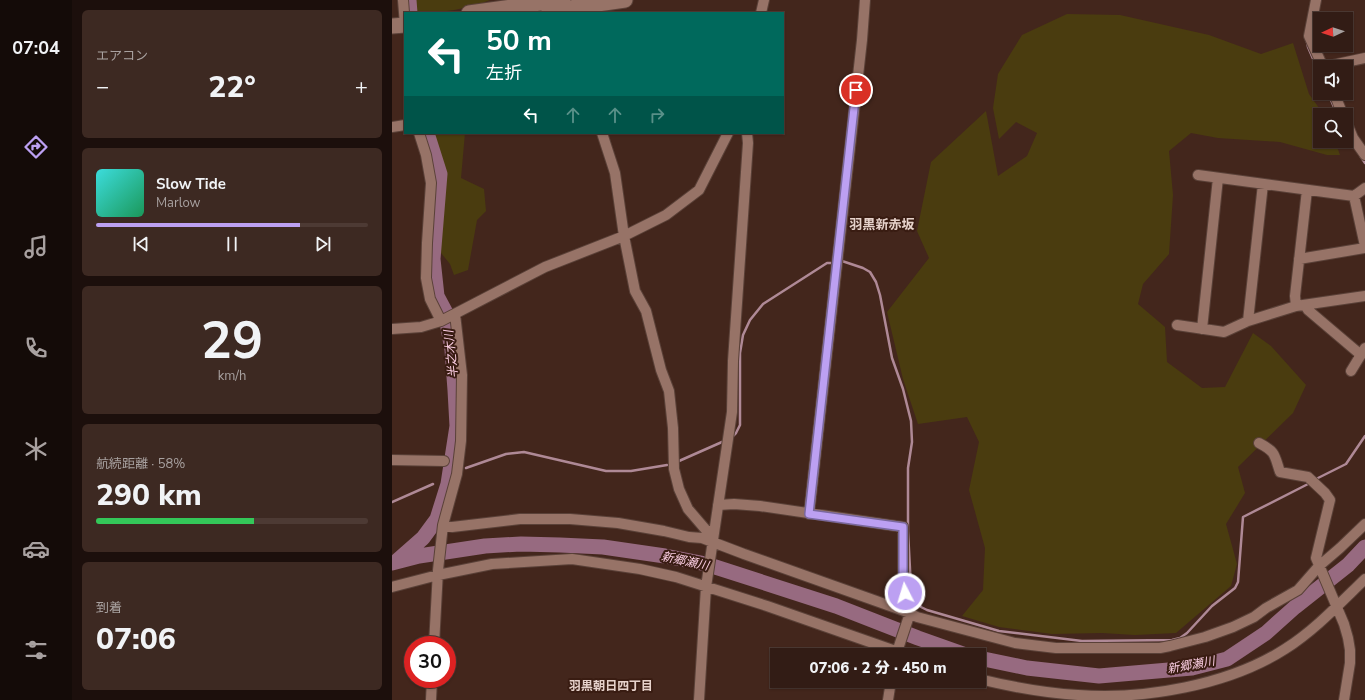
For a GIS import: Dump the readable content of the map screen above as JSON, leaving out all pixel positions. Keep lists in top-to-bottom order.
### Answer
{
  "districts": ["羽黒新赤坂", "羽黒朝日四丁目"],
  "water": ["半之木川", "新郷瀬川"],
  "north": "left",
  "page": {
    "tabs": "07:04",
    "tile": [
      "エアコン",
      ["29", "km/h"],
      ["航続距離 · 58%", "290 km"],
      ["到着", "07:06"]
    ],
    "turn": ["50 m", "左折"],
    "heat": ["−", "22°", "+"],
    "song": ["Slow Tide", "Marlow"],
    "limit": "30",
    "trip": "07:06 · 2 分 · 450 m"
  }
}
